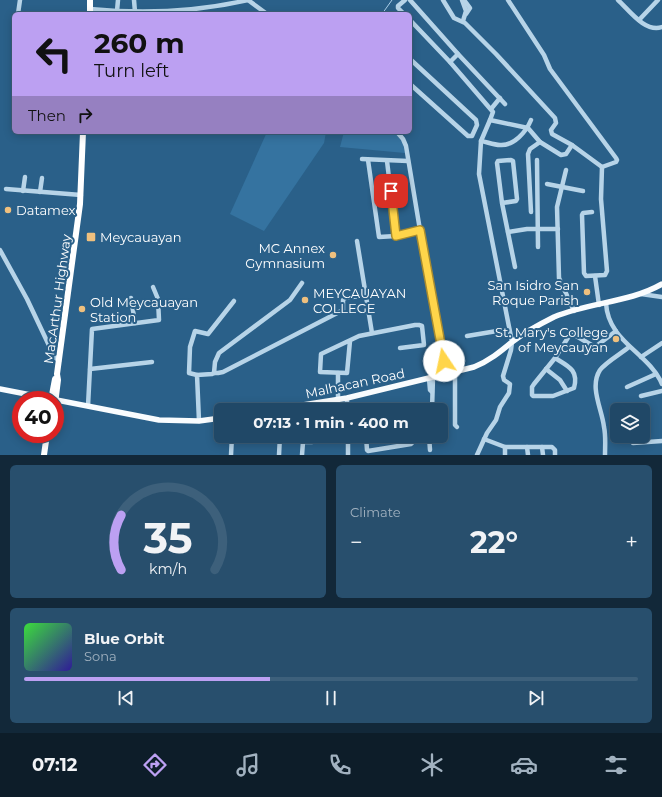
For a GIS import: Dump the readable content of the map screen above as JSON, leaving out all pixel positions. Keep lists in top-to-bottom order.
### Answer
{
  "streets": {
    "highway": ["MacArthur Highway"],
    "main road": ["Malhacan Road"]
  },
  "places": {
    "other": [
      "Datamex",
      "MC Annex Gymnasium",
      "San Isidro San Roque Parish",
      "MEYCAUAYAN COLLEGE",
      "Old Meycauayan Station",
      "St. Mary's College of Meycauyan"
    ],
    "transit": ["Meycauayan"]
  },
  "page": {
    "turn": ["260 m", "Turn left"],
    "then": "Then",
    "limit": "40",
    "trip": "07:13 · 1 min · 400 m",
    "tile": "Climate",
    "heat": ["−", "22°", "+"],
    "song": ["Blue Orbit", "Sona"],
    "tabs": "07:12",
    "gauge": ["35", "km/h"]
  }
}
